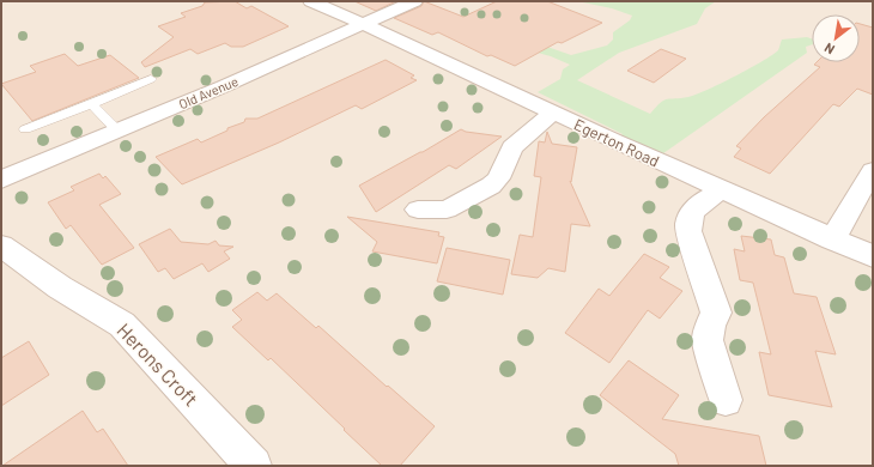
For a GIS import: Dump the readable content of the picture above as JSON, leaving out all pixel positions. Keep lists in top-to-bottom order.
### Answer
{
  "streets": {
    "street": ["Old Avenue", "Egerton Road", "Herons Croft"]
  },
  "crossings": [
    ["Old Avenue", "Egerton Road"]
  ],
  "north": "bottom left"
}
